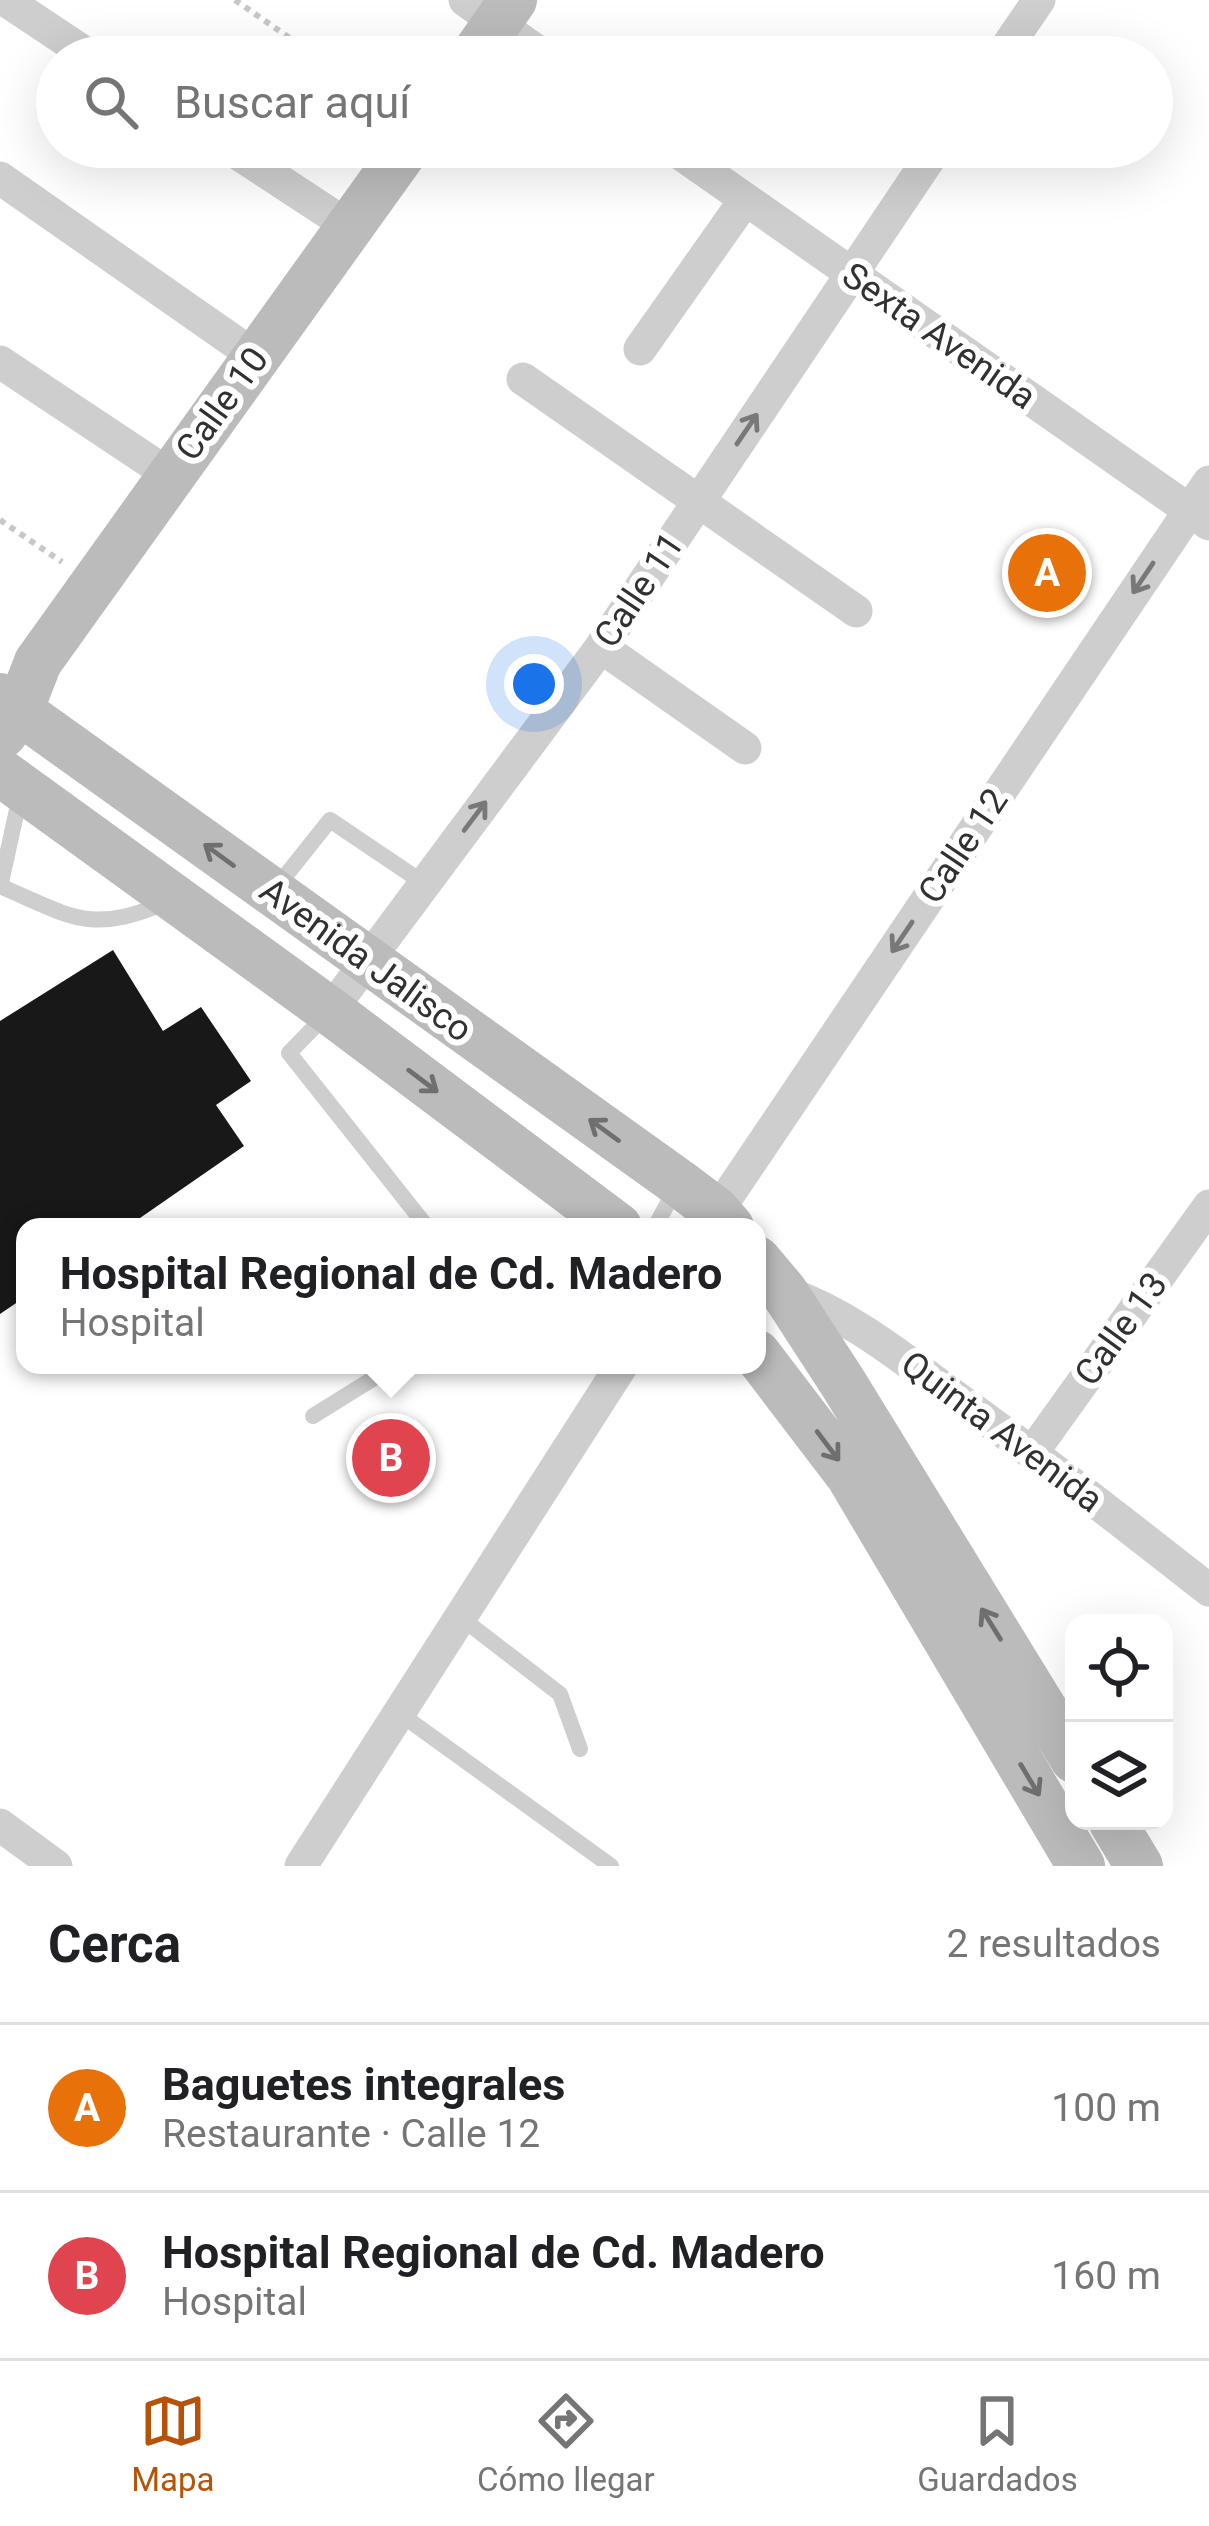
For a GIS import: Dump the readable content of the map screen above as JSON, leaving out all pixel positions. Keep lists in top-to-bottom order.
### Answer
{
  "streets": {
    "main road": ["Calle 10", "Avenida Jalisco"],
    "street": [
      "Sexta Avenida",
      "Calle 11",
      "Calle 12",
      "Calle 13",
      "Quinta Avenida"
    ]
  },
  "crossings": [
    ["Sexta Avenida", "Calle 11"],
    ["Sexta Avenida", "Calle 12"],
    ["Calle 10", "Avenida Jalisco"],
    ["Calle 11", "Avenida Jalisco"],
    ["Calle 12", "Avenida Jalisco"],
    ["Calle 13", "Quinta Avenida"]
  ],
  "one_way": ["Calle 12"],
  "page": {
    "search": "Buscar aquí",
    "pins": ["A", "B"],
    "popup": ["Hospital Regional de Cd. Madero", "Hospital"],
    "heading": ["Cerca", "2 resultados"],
    "list": [
      {
        "mark": "A",
        "name": "Baguetes integrales",
        "note": "Restaurante · Calle 12",
        "value": "100 m"
      },
      {
        "mark": "B",
        "name": "Hospital Regional de Cd. Madero",
        "note": "Hospital",
        "value": "160 m"
      }
    ],
    "nav": ["Mapa", "Cómo llegar", "Guardados"]
  }
}
